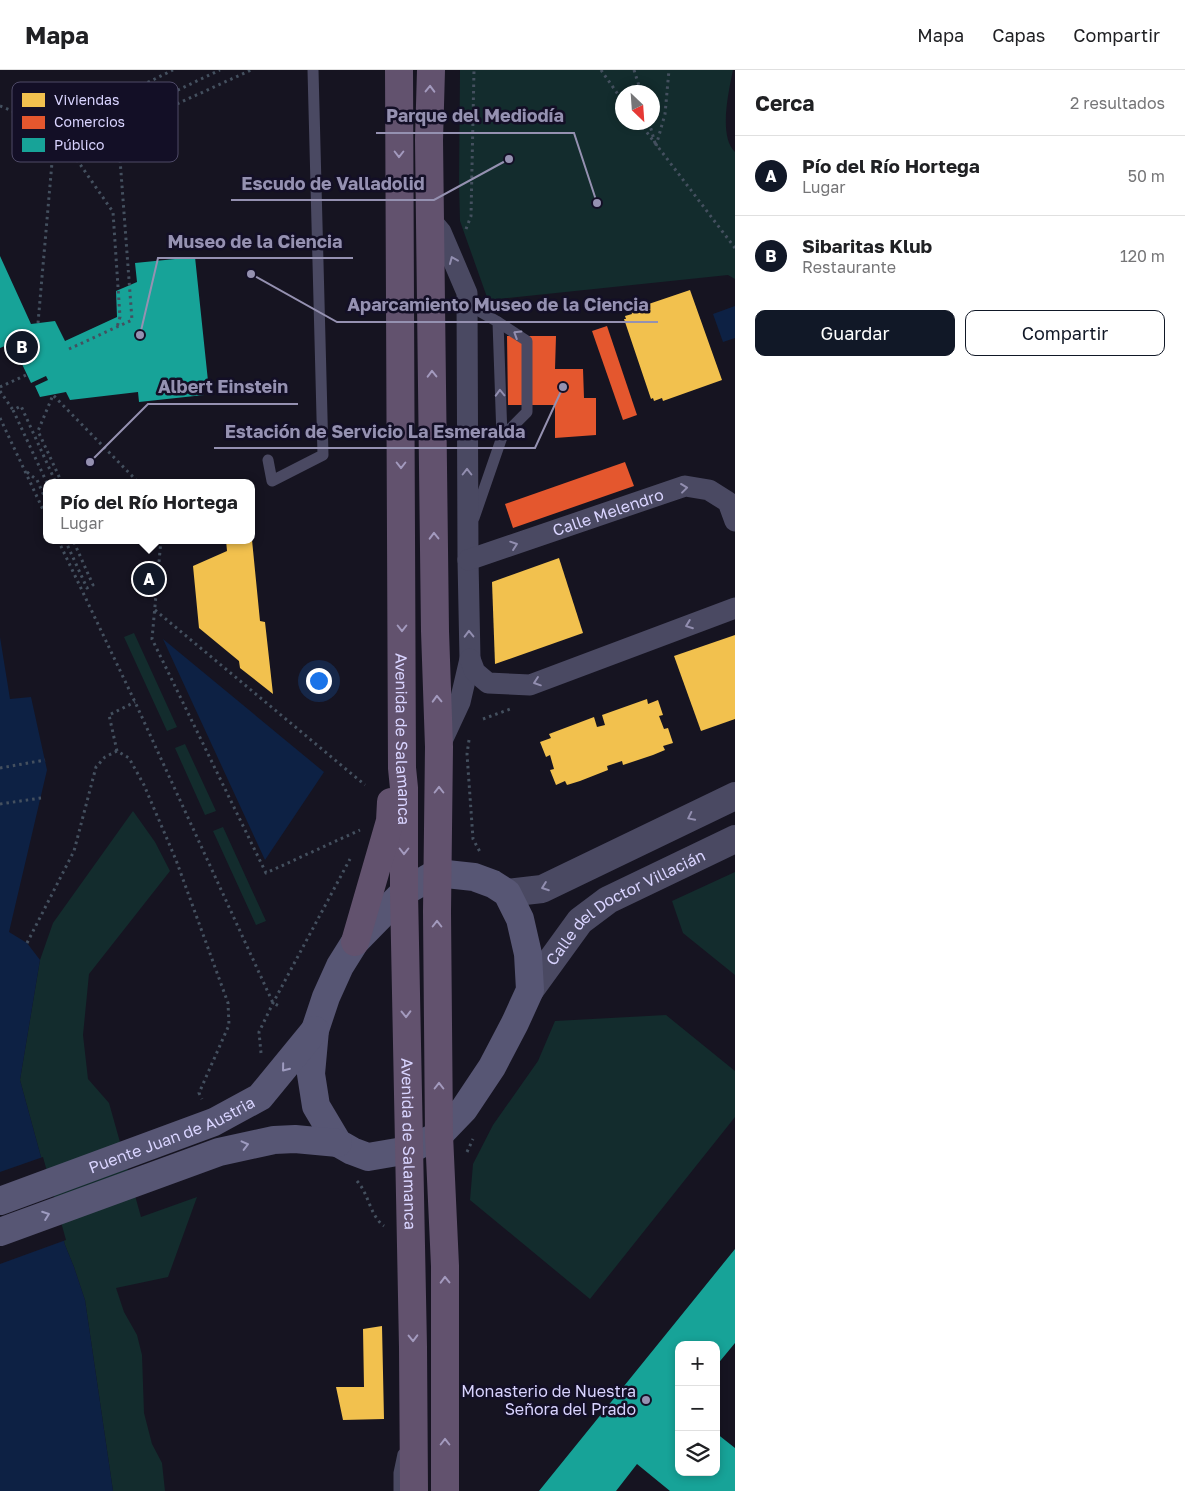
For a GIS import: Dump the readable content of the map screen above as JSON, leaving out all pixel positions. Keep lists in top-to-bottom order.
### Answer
{
  "streets": {
    "highway": ["Avenida de Salamanca"],
    "main road": ["Puente Juan de Austria"],
    "street": ["Calle Melendro", "Calle del Doctor Villacián"]
  },
  "crossings": [
    ["Calle Melendro", "Avenida de Salamanca"]
  ],
  "places": [
    "Escudo de Valladolid",
    "Parque del Mediodía",
    "Aparcamiento Museo de la Ciencia",
    "Museo de la Ciencia",
    "Estación de Servicio La Esmeralda",
    "Albert Einstein",
    "Monasterio de Nuestra Señora del Prado"
  ],
  "legend": ["Viviendas", "Comercios", "Público"],
  "north": "bottom right",
  "page": {
    "header": "Mapa",
    "nav": ["Mapa", "Capas", "Compartir"],
    "heading": ["Cerca", "2 resultados"],
    "list": [
      {
        "mark": "A",
        "name": "Pío del Río Hortega",
        "note": "Lugar",
        "value": "50 m"
      },
      {
        "mark": "B",
        "name": "Sibaritas Klub",
        "note": "Restaurante",
        "value": "120 m"
      }
    ],
    "buttons": ["Guardar", "Compartir"],
    "pins": ["B", "A"],
    "popup": ["Pío del Río Hortega", "Lugar"],
    "map_buttons": ["+", "−"]
  }
}
